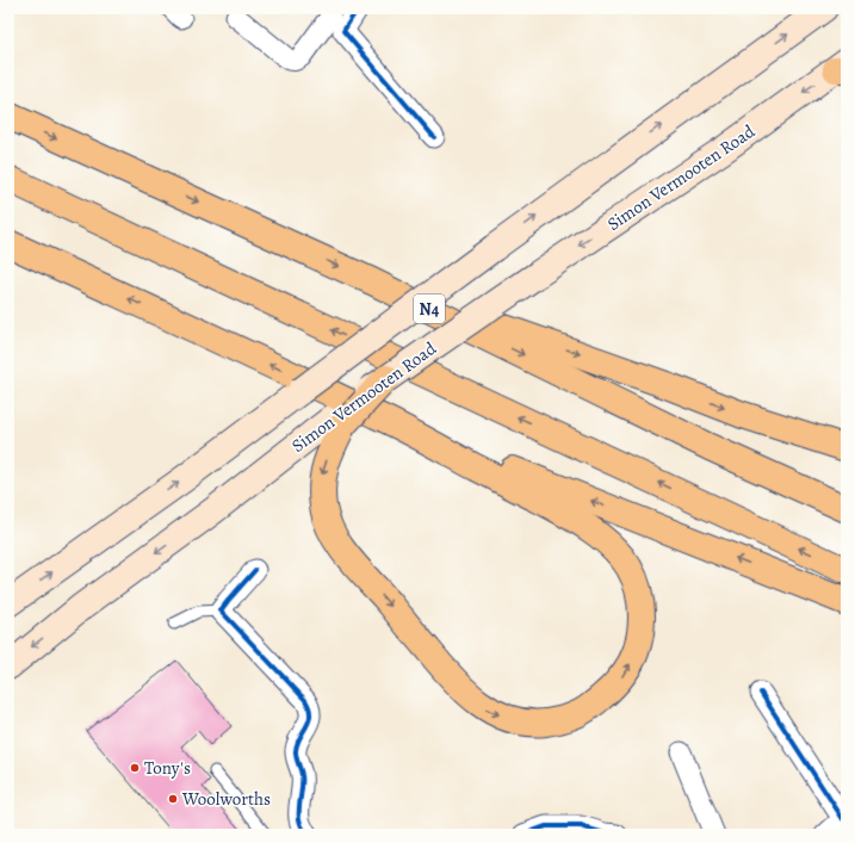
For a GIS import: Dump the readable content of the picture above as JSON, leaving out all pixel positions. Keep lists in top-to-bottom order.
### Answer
{
  "streets": {
    "highway": ["N4"],
    "main road": ["Simon Vermooten Road"]
  },
  "places": ["Tony's", "Woolworths"]
}
